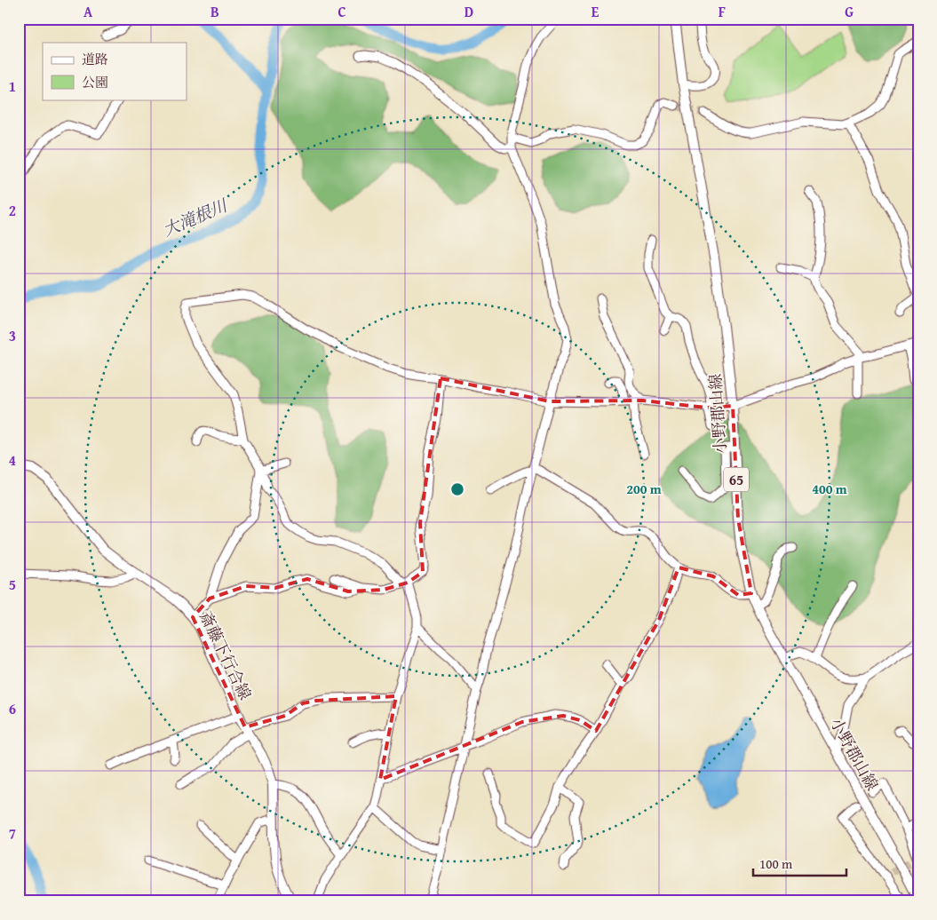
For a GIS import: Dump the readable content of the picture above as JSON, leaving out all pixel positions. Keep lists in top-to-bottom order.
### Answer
{
  "streets": {
    "main road": ["小野郡山線", "65", "斎藤下行合線"]
  },
  "water": ["大滝根川"],
  "legend": ["道路", "公園"],
  "scale_bar": "100 m",
  "grid": {
    "columns": [
      "A",
      "B",
      "C",
      "D",
      "E",
      "F",
      "G"
    ],
    "rows": [
      "1",
      "2",
      "3",
      "4",
      "5",
      "6",
      "7"
    ]
  },
  "rings": ["200 m", "400 m"]
}
